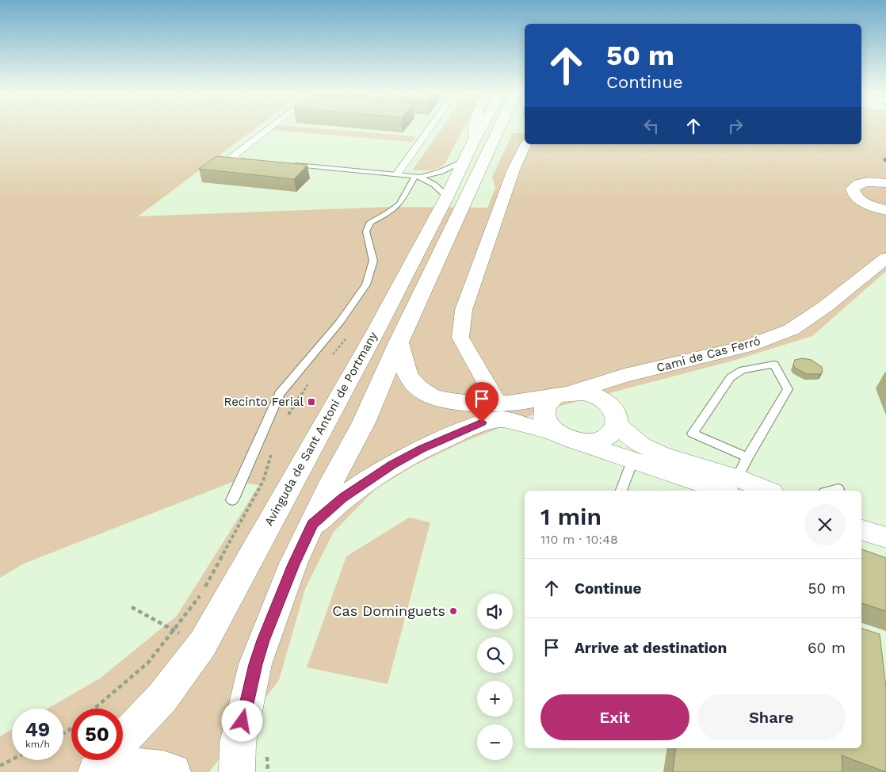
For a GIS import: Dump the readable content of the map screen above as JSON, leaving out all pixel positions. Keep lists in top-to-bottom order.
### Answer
{
  "streets": {
    "main road": ["Camí de Cas Ferró", "Avinguda de Sant Antoni de Portmany"]
  },
  "places": {
    "transit": ["Recinto Ferial"],
    "other": ["Cas Dominguets"]
  },
  "page": {
    "turn": ["50 m", "Continue"],
    "heading": ["1 min", "110 m · 10:48"],
    "list": [
      {
        "name": "Continue",
        "value": "50 m"
      },
      {
        "name": "Arrive at destination",
        "value": "60 m"
      }
    ],
    "map_buttons": ["+", "−"],
    "buttons": ["Exit", "Share"],
    "speed": "49 km/h",
    "limit": "50"
  }
}
